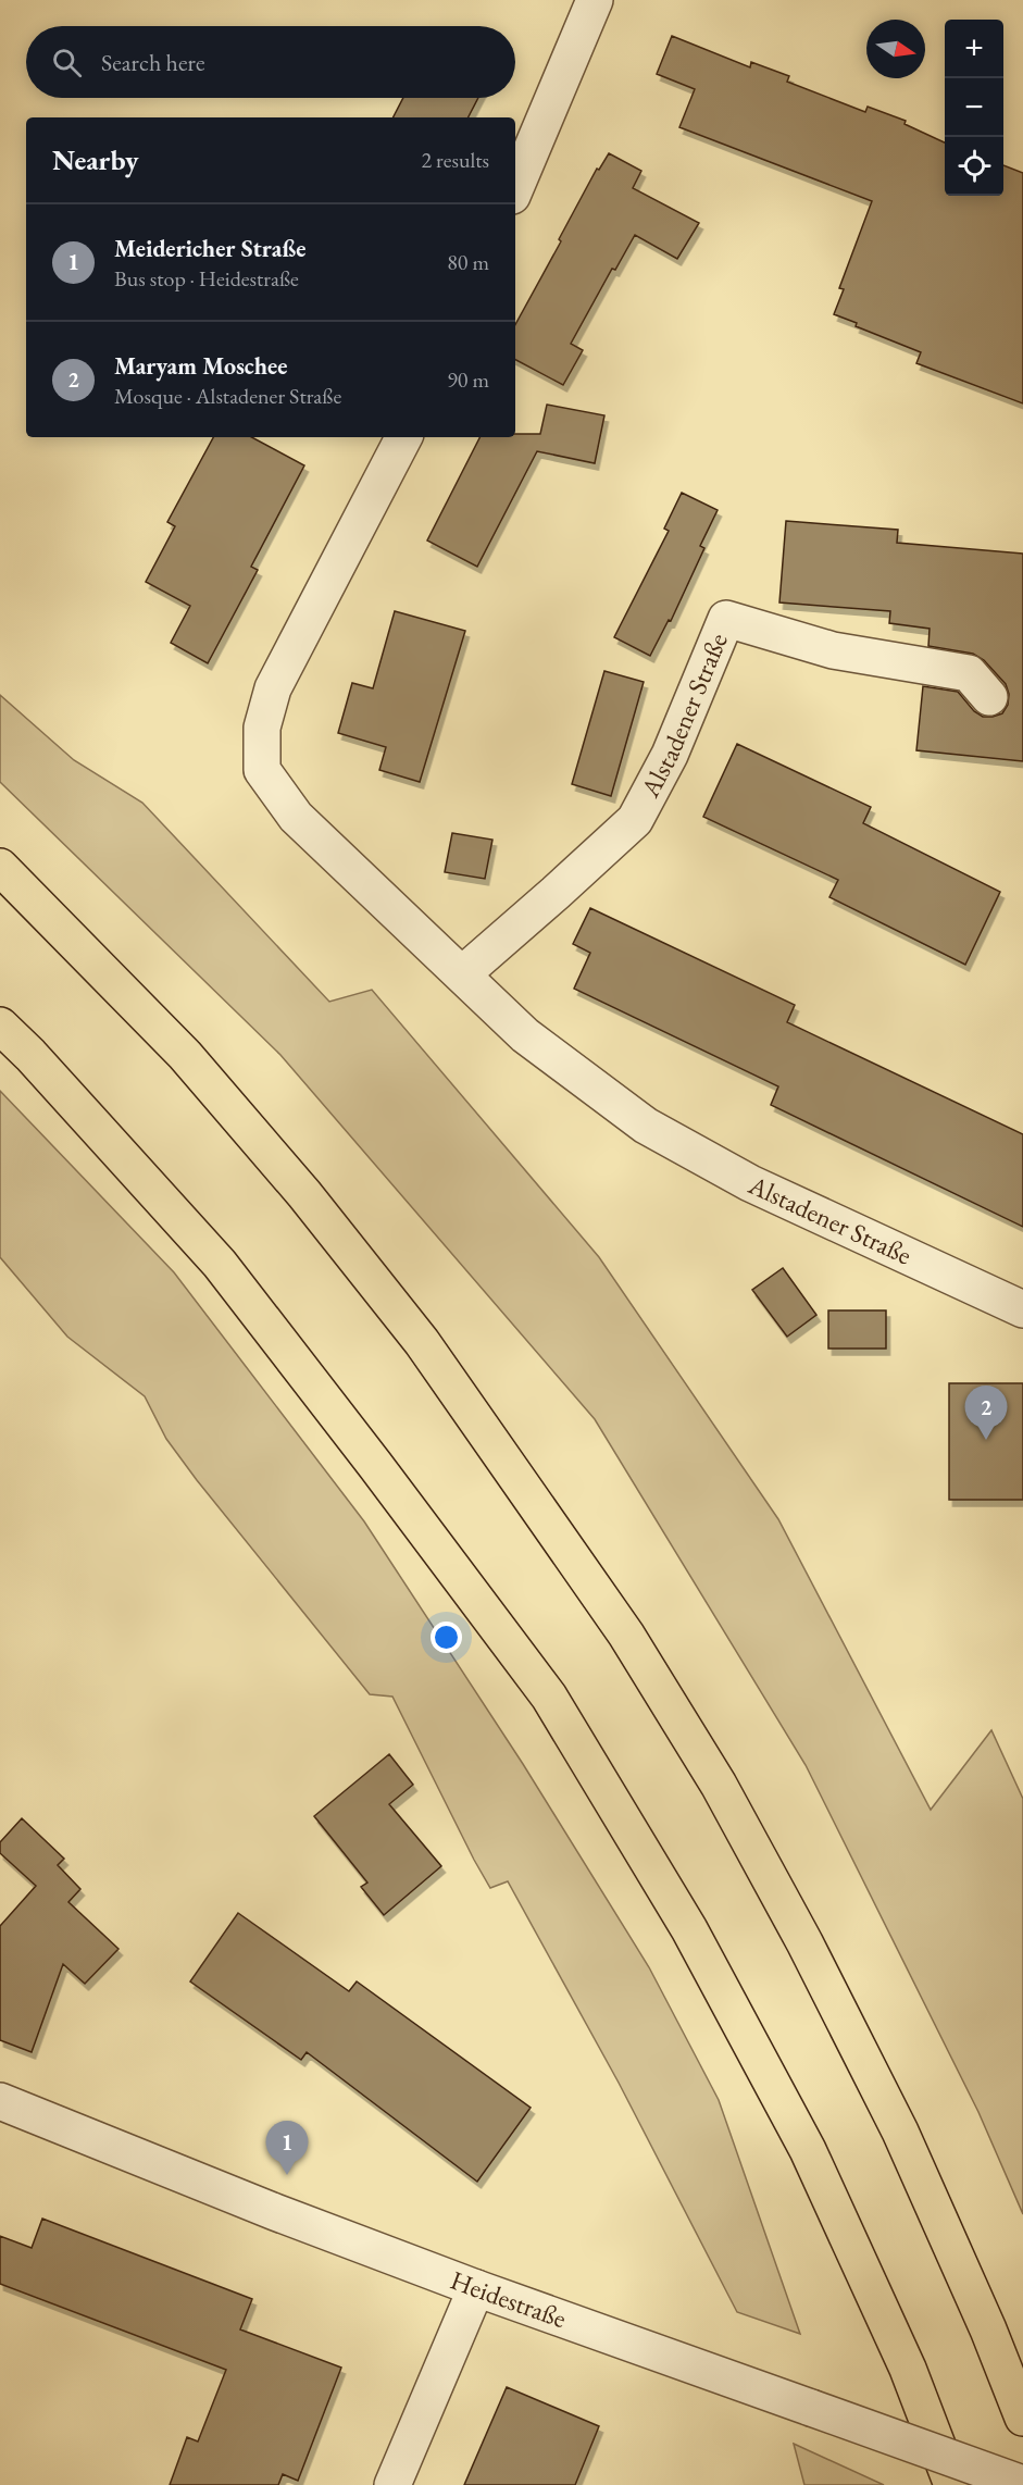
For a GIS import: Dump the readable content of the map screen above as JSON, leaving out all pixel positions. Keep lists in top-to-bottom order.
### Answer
{
  "streets": {
    "street": ["Alstadener Straße", "Heidestraße"]
  },
  "north": "right",
  "page": {
    "map_buttons": ["+", "−"],
    "search": "Search here",
    "heading": ["Nearby", "2 results"],
    "list": [
      {
        "mark": "1",
        "name": "Meidericher Straße",
        "note": "Bus stop · Heidestraße",
        "value": "80 m"
      },
      {
        "mark": "2",
        "name": "Maryam Moschee",
        "note": "Mosque · Alstadener Straße",
        "value": "90 m"
      }
    ],
    "pins": ["2", "1"]
  }
}
